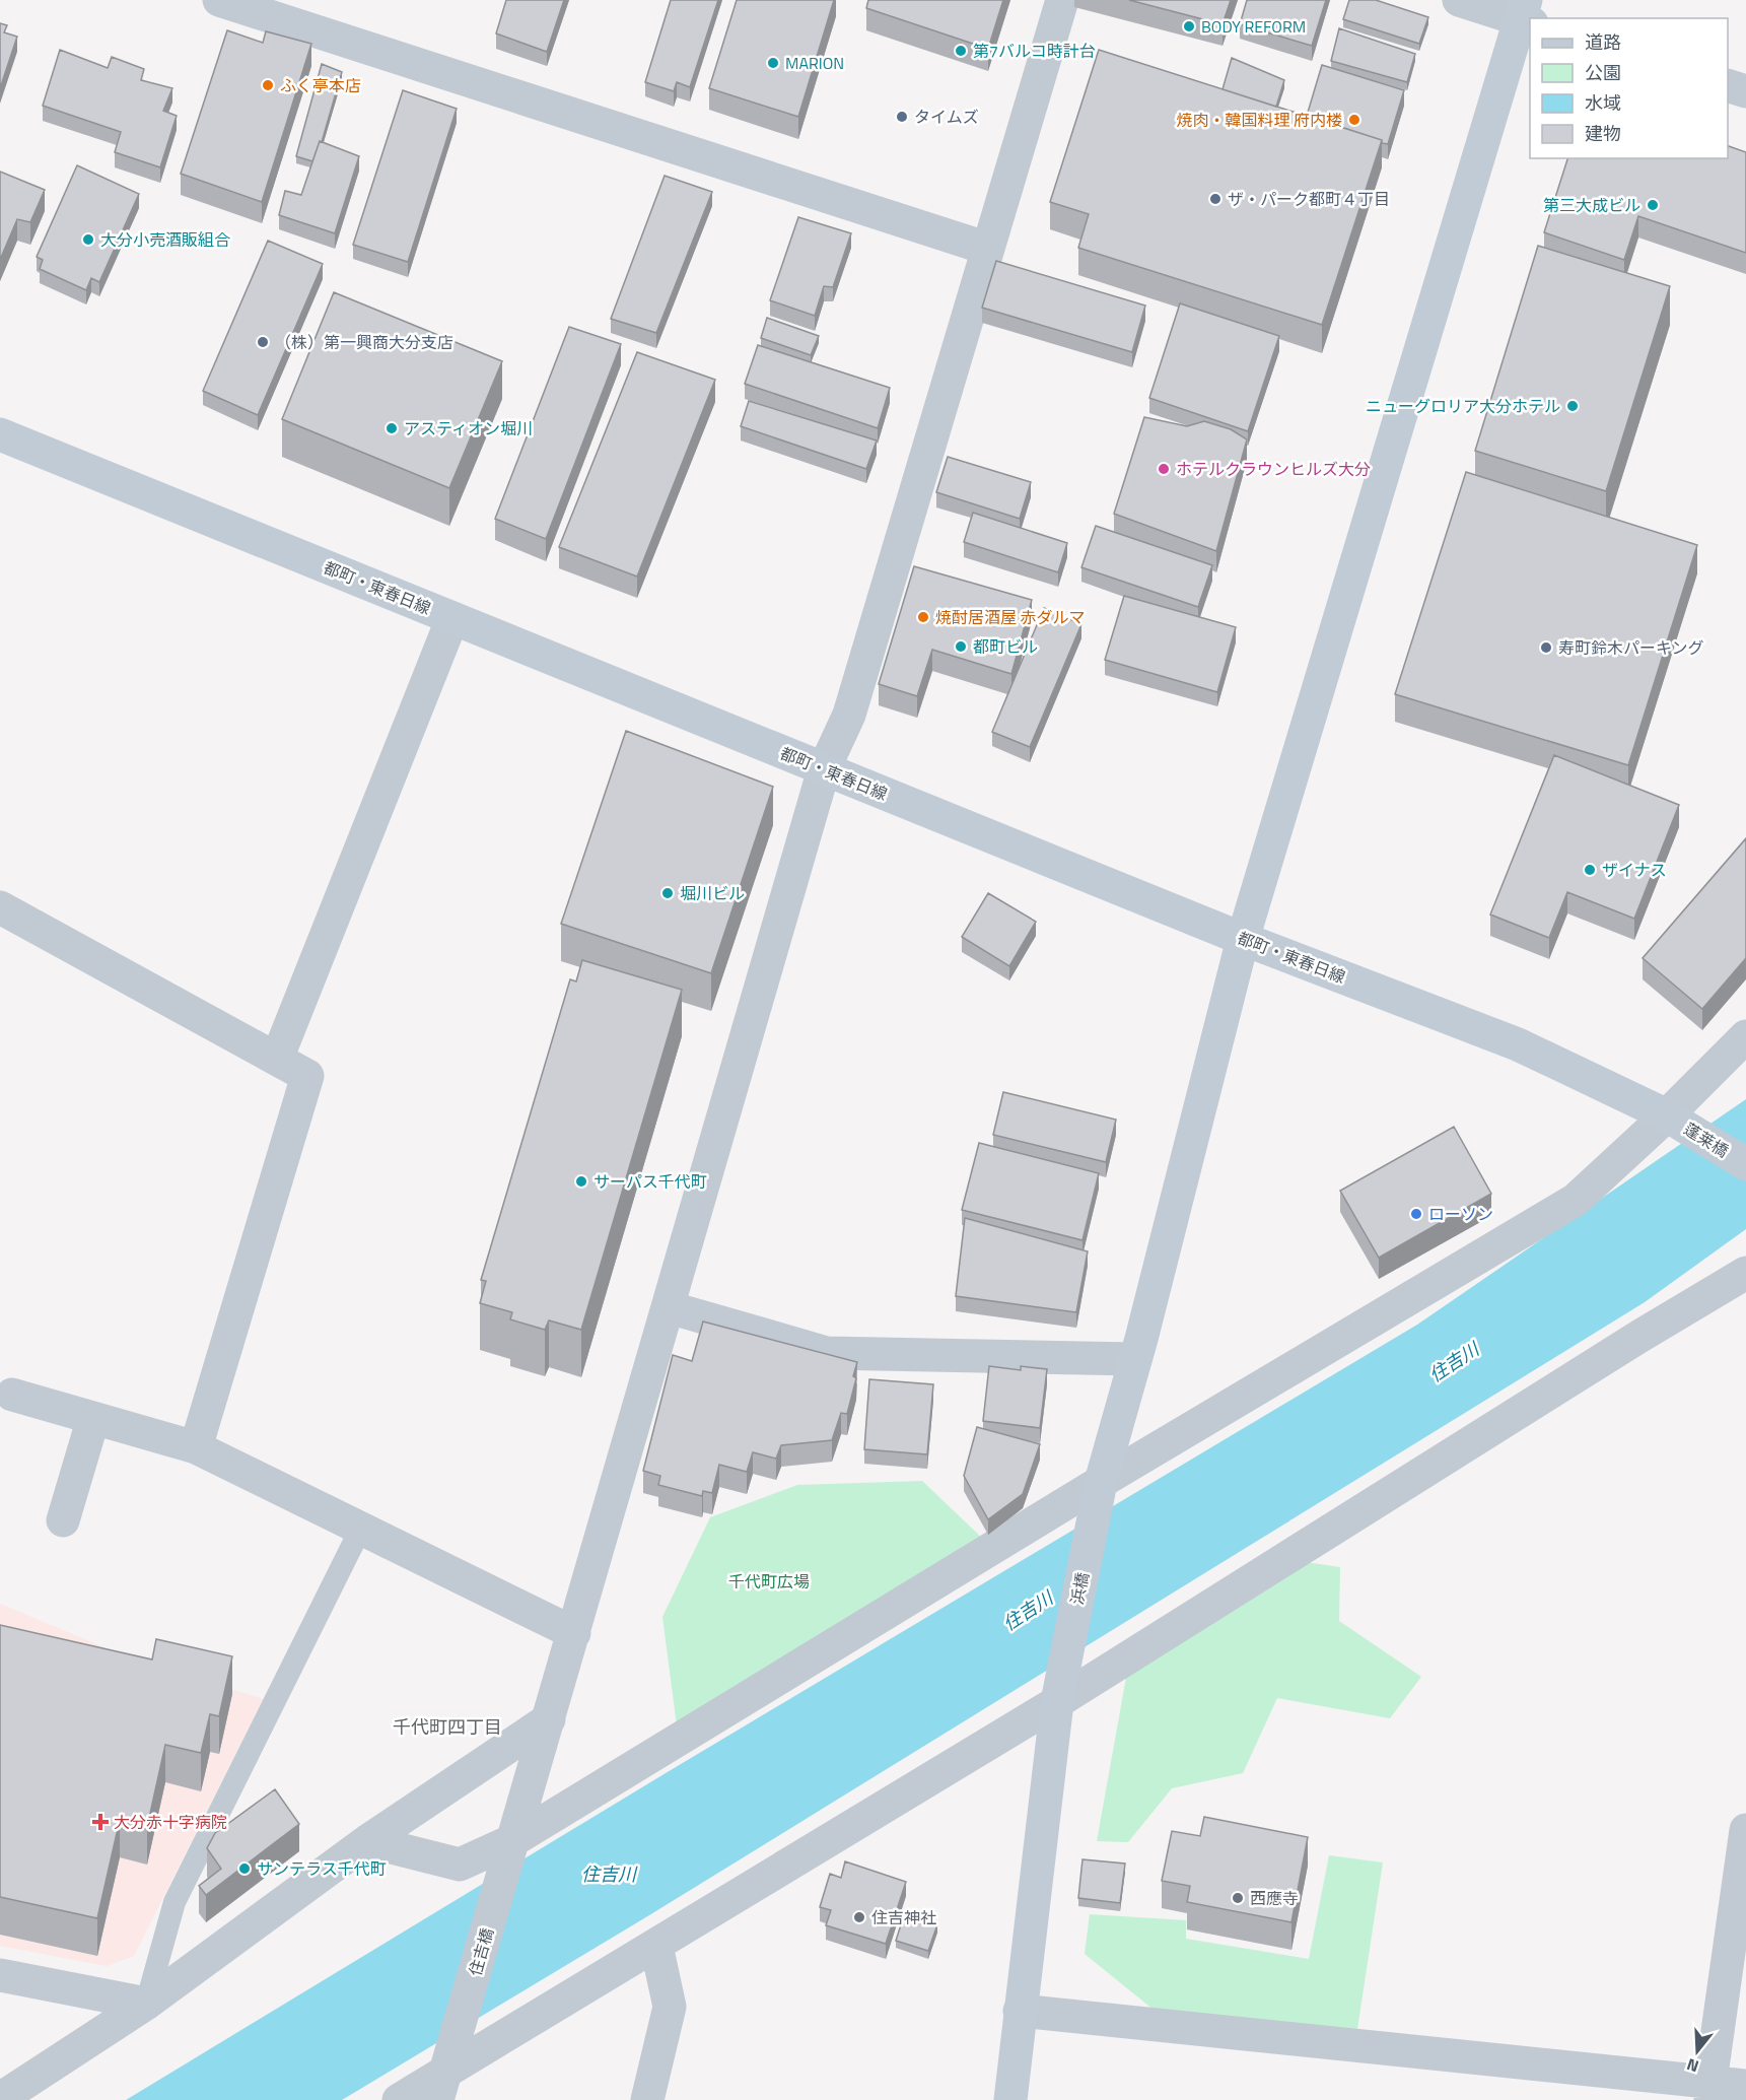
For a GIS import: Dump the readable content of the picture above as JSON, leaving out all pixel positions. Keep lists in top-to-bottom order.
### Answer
{
  "streets": {
    "street": [
      "都町・東春日線",
      "蓬莱橋",
      "浜橋",
      "住吉橋"
    ]
  },
  "crossings": [
    ["都町・東春日線", "蓬莱橋"],
    ["都町・東春日線", "浜橋"],
    ["都町・東春日線", "住吉橋"]
  ],
  "districts": ["千代町四丁目"],
  "water": ["住吉川"],
  "parks": ["千代町広場"],
  "places": {
    "other": [
      "BODY REFORM",
      "第7バルコ時計台",
      "MARION",
      "ふく亭本店",
      "タイムズ",
      "焼肉・韓国料理 府内楼",
      "ザ・パーク都町４丁目",
      "第三大成ビル",
      "大分小売酒販組合",
      "（株）第一興商大分支店",
      "ニューグロリア大分ホテル",
      "アスティオン堀川",
      "ホテルクラウンヒルズ大分",
      "焼酎居酒屋 赤ダルマ",
      "都町ビル",
      "寿町鈴木パーキング",
      "ザイナス",
      "堀川ビル",
      "サーパス千代町",
      "ローソン",
      "サンテラス千代町",
      "西應寺",
      "住吉神社"
    ],
    "health": ["大分赤十字病院"]
  },
  "legend": [
    "道路",
    "公園",
    "水域",
    "建物"
  ],
  "north": "bottom"
}
